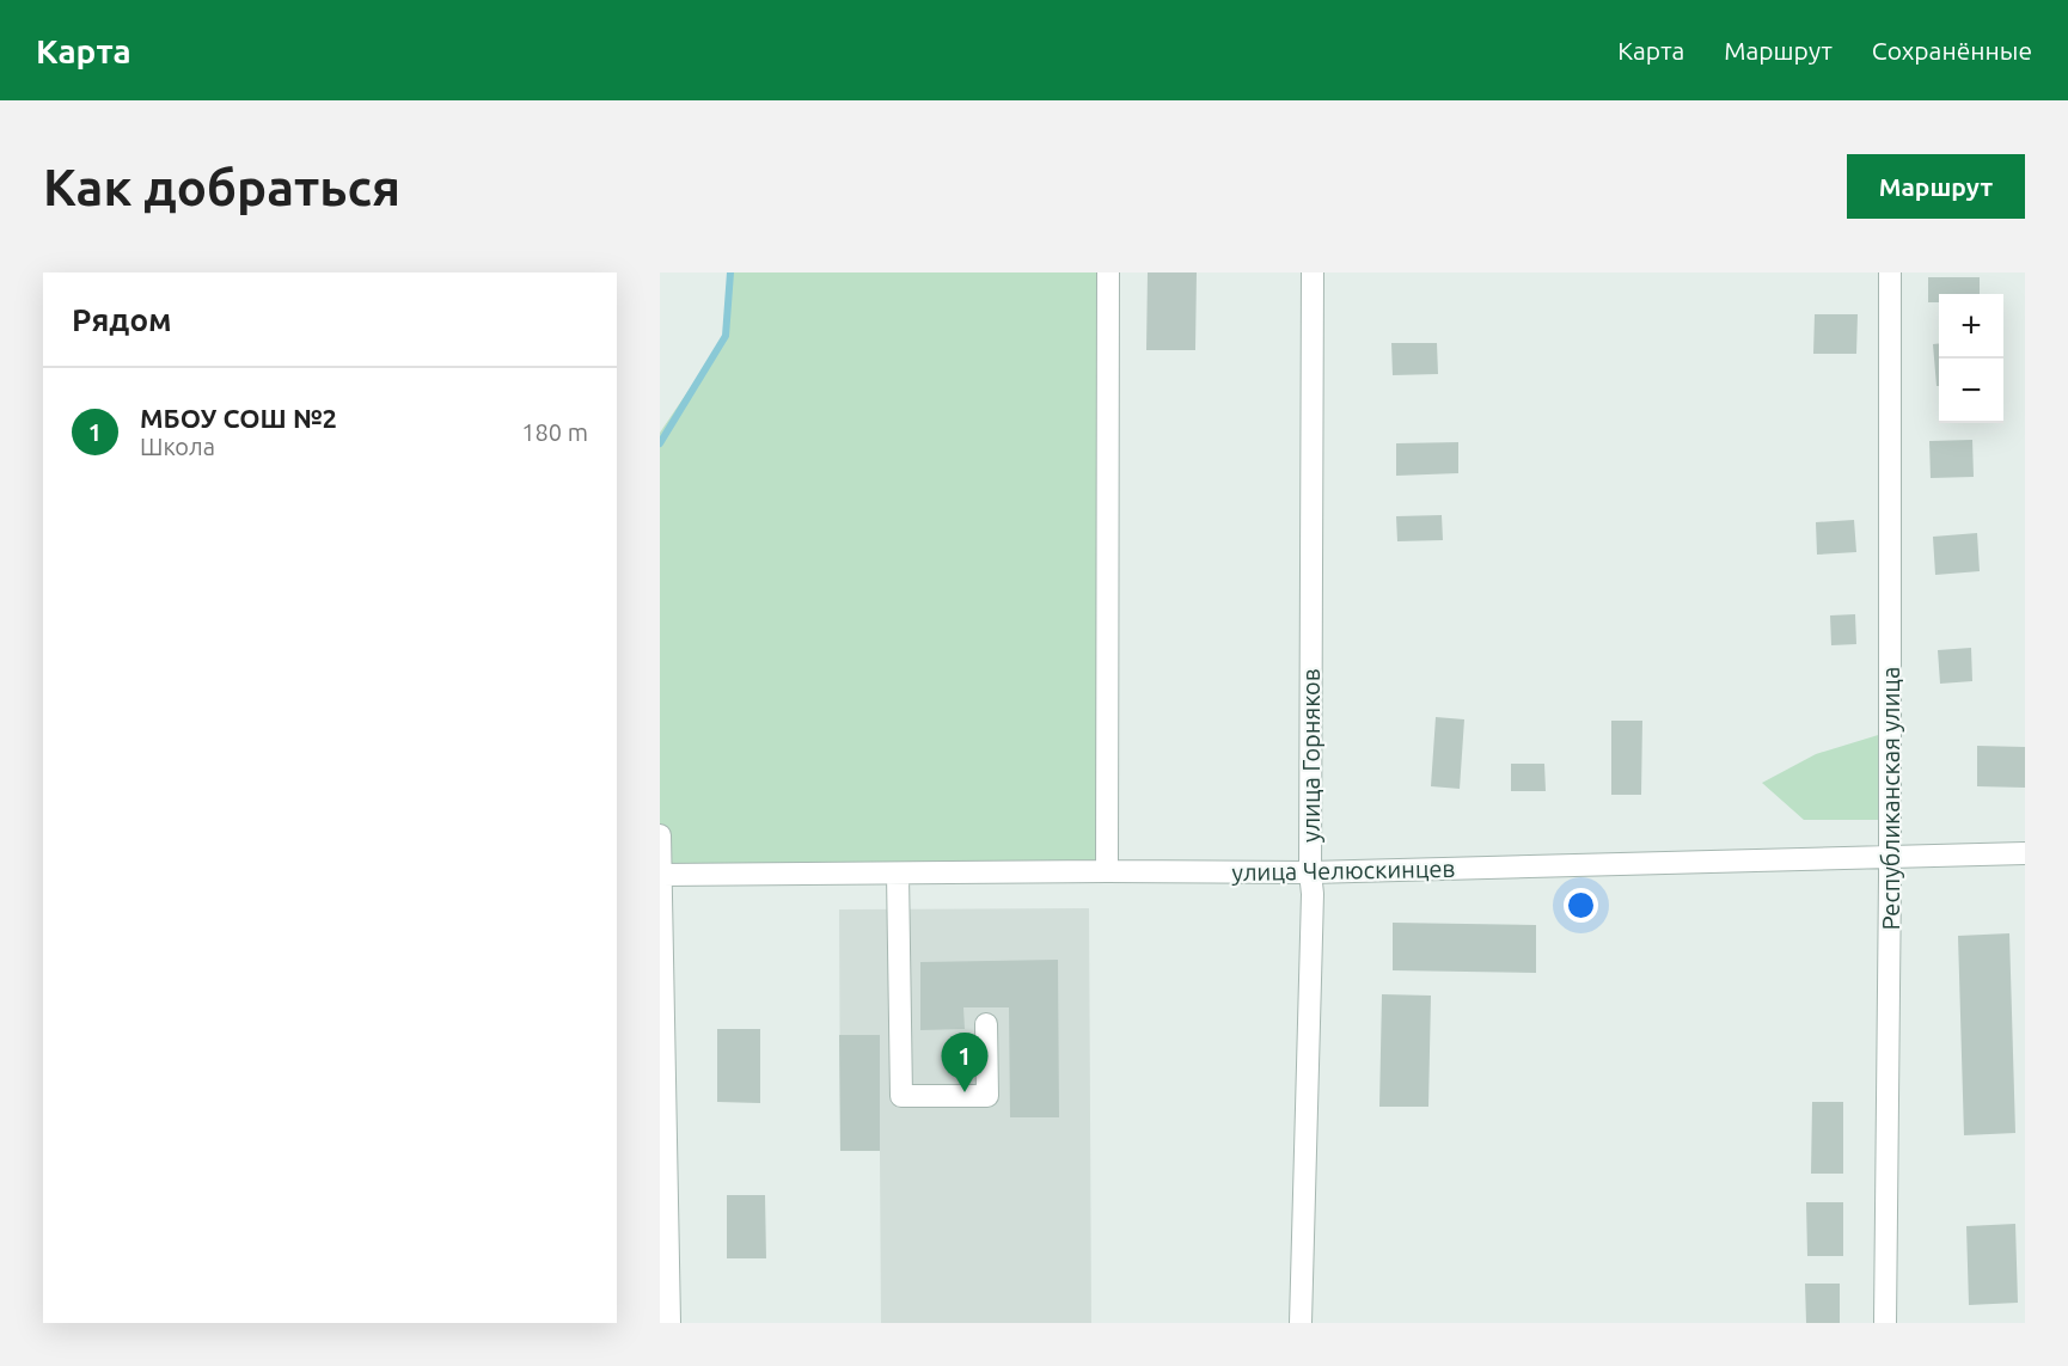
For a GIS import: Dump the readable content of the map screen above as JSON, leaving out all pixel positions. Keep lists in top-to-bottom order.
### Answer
{
  "streets": {
    "street": ["улица Горняков", "Республиканская улица", "улица Челюскинцев"]
  },
  "crossings": [
    ["улица Горняков", "улица Челюскинцев"],
    ["Республиканская улица", "улица Челюскинцев"]
  ],
  "page": {
    "header": "Карта",
    "nav": ["Карта", "Маршрут", "Сохранённые"],
    "buttons": "Маршрут",
    "title": "Как добраться",
    "heading": "Рядом",
    "map_buttons": ["+", "−"],
    "list": [
      {
        "mark": "1",
        "name": "МБОУ СОШ №2",
        "note": "Школа",
        "value": "180 m"
      }
    ],
    "pins": "1"
  }
}
